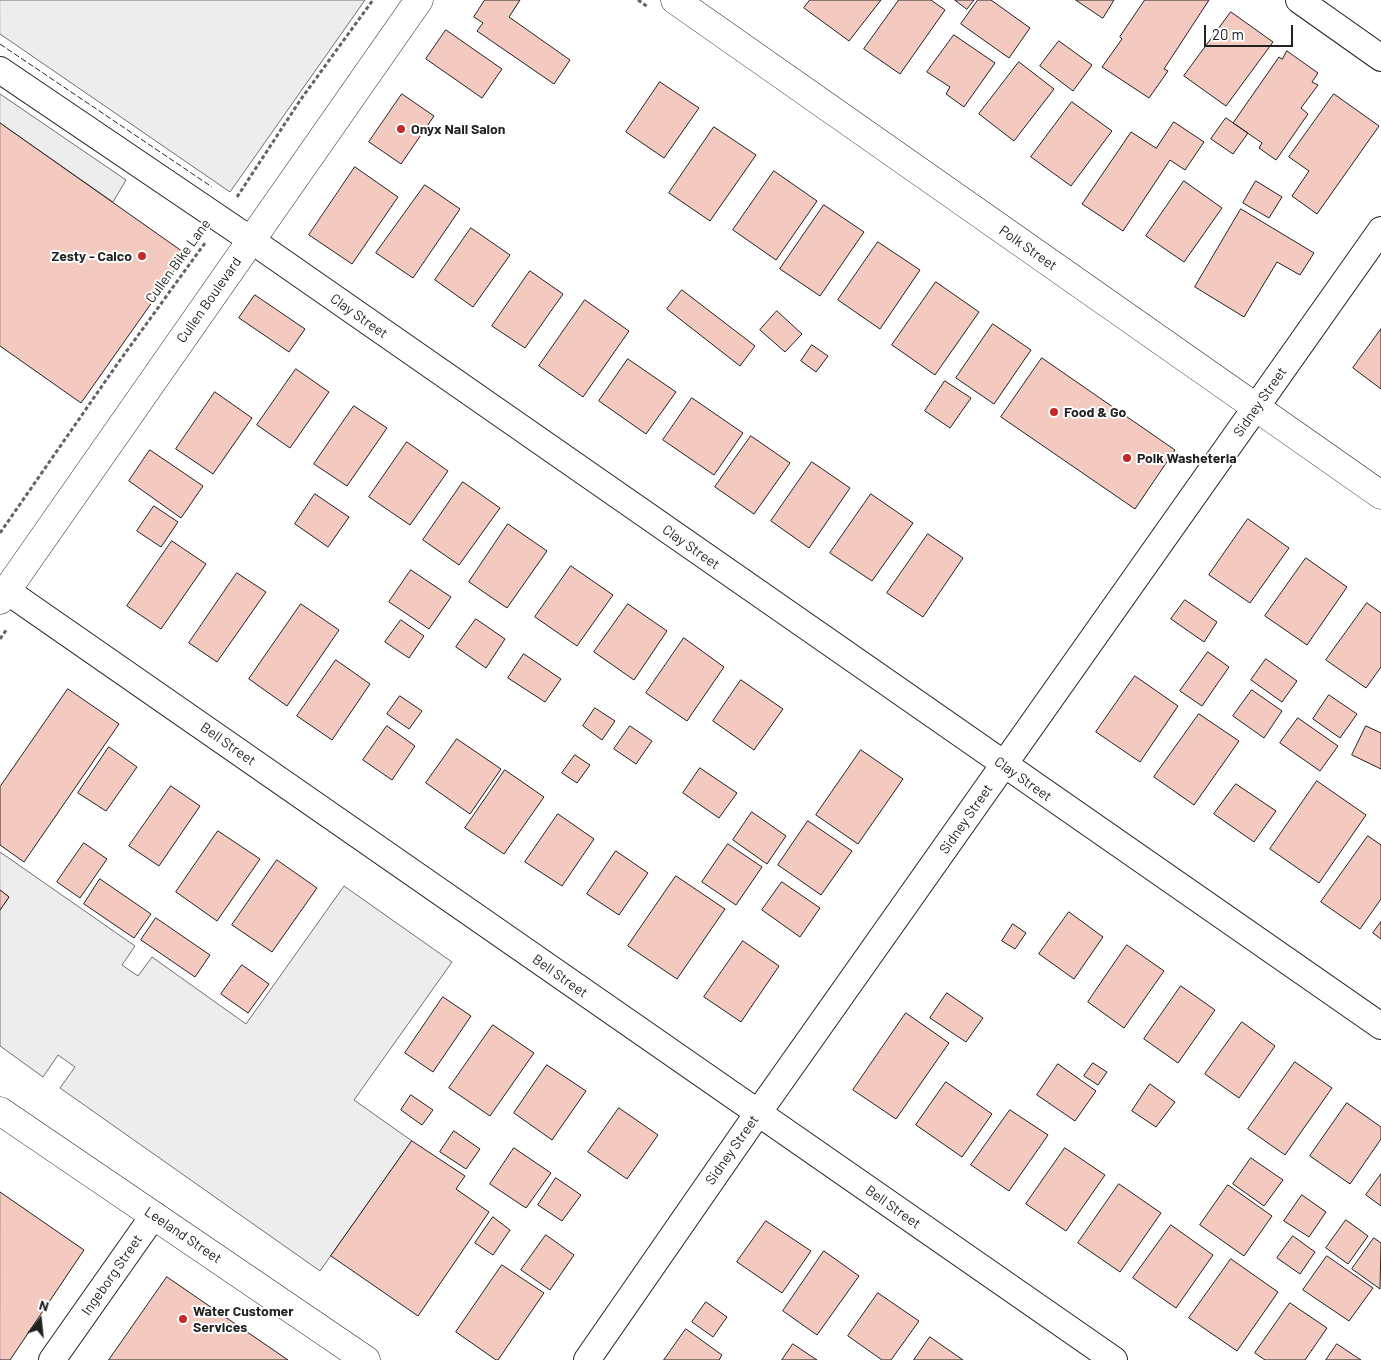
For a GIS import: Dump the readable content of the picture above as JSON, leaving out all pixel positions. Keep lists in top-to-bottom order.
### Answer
{
  "streets": {
    "main road": ["Polk Street", "Cullen Boulevard", "Leeland Street"],
    "street": [
      "Clay Street",
      "Sidney Street",
      "Bell Street",
      "Ingeborg Street"
    ],
    "path": ["Cullen Bike Lane"]
  },
  "crossings": [
    ["Polk Street", "Sidney Street"],
    ["Cullen Bike Lane", "Clay Street"],
    ["Cullen Boulevard", "Clay Street"],
    ["Cullen Boulevard", "Bell Street"],
    ["Clay Street", "Sidney Street"],
    ["Sidney Street", "Bell Street"],
    ["Leeland Street", "Ingeborg Street"]
  ],
  "places": [
    "Onyx Nail Salon",
    "Zesty - Calco",
    "Food & Go",
    "Polk Washeteria",
    "Water Customer Services"
  ],
  "scale_bar": "20 m",
  "north": "top"
}
